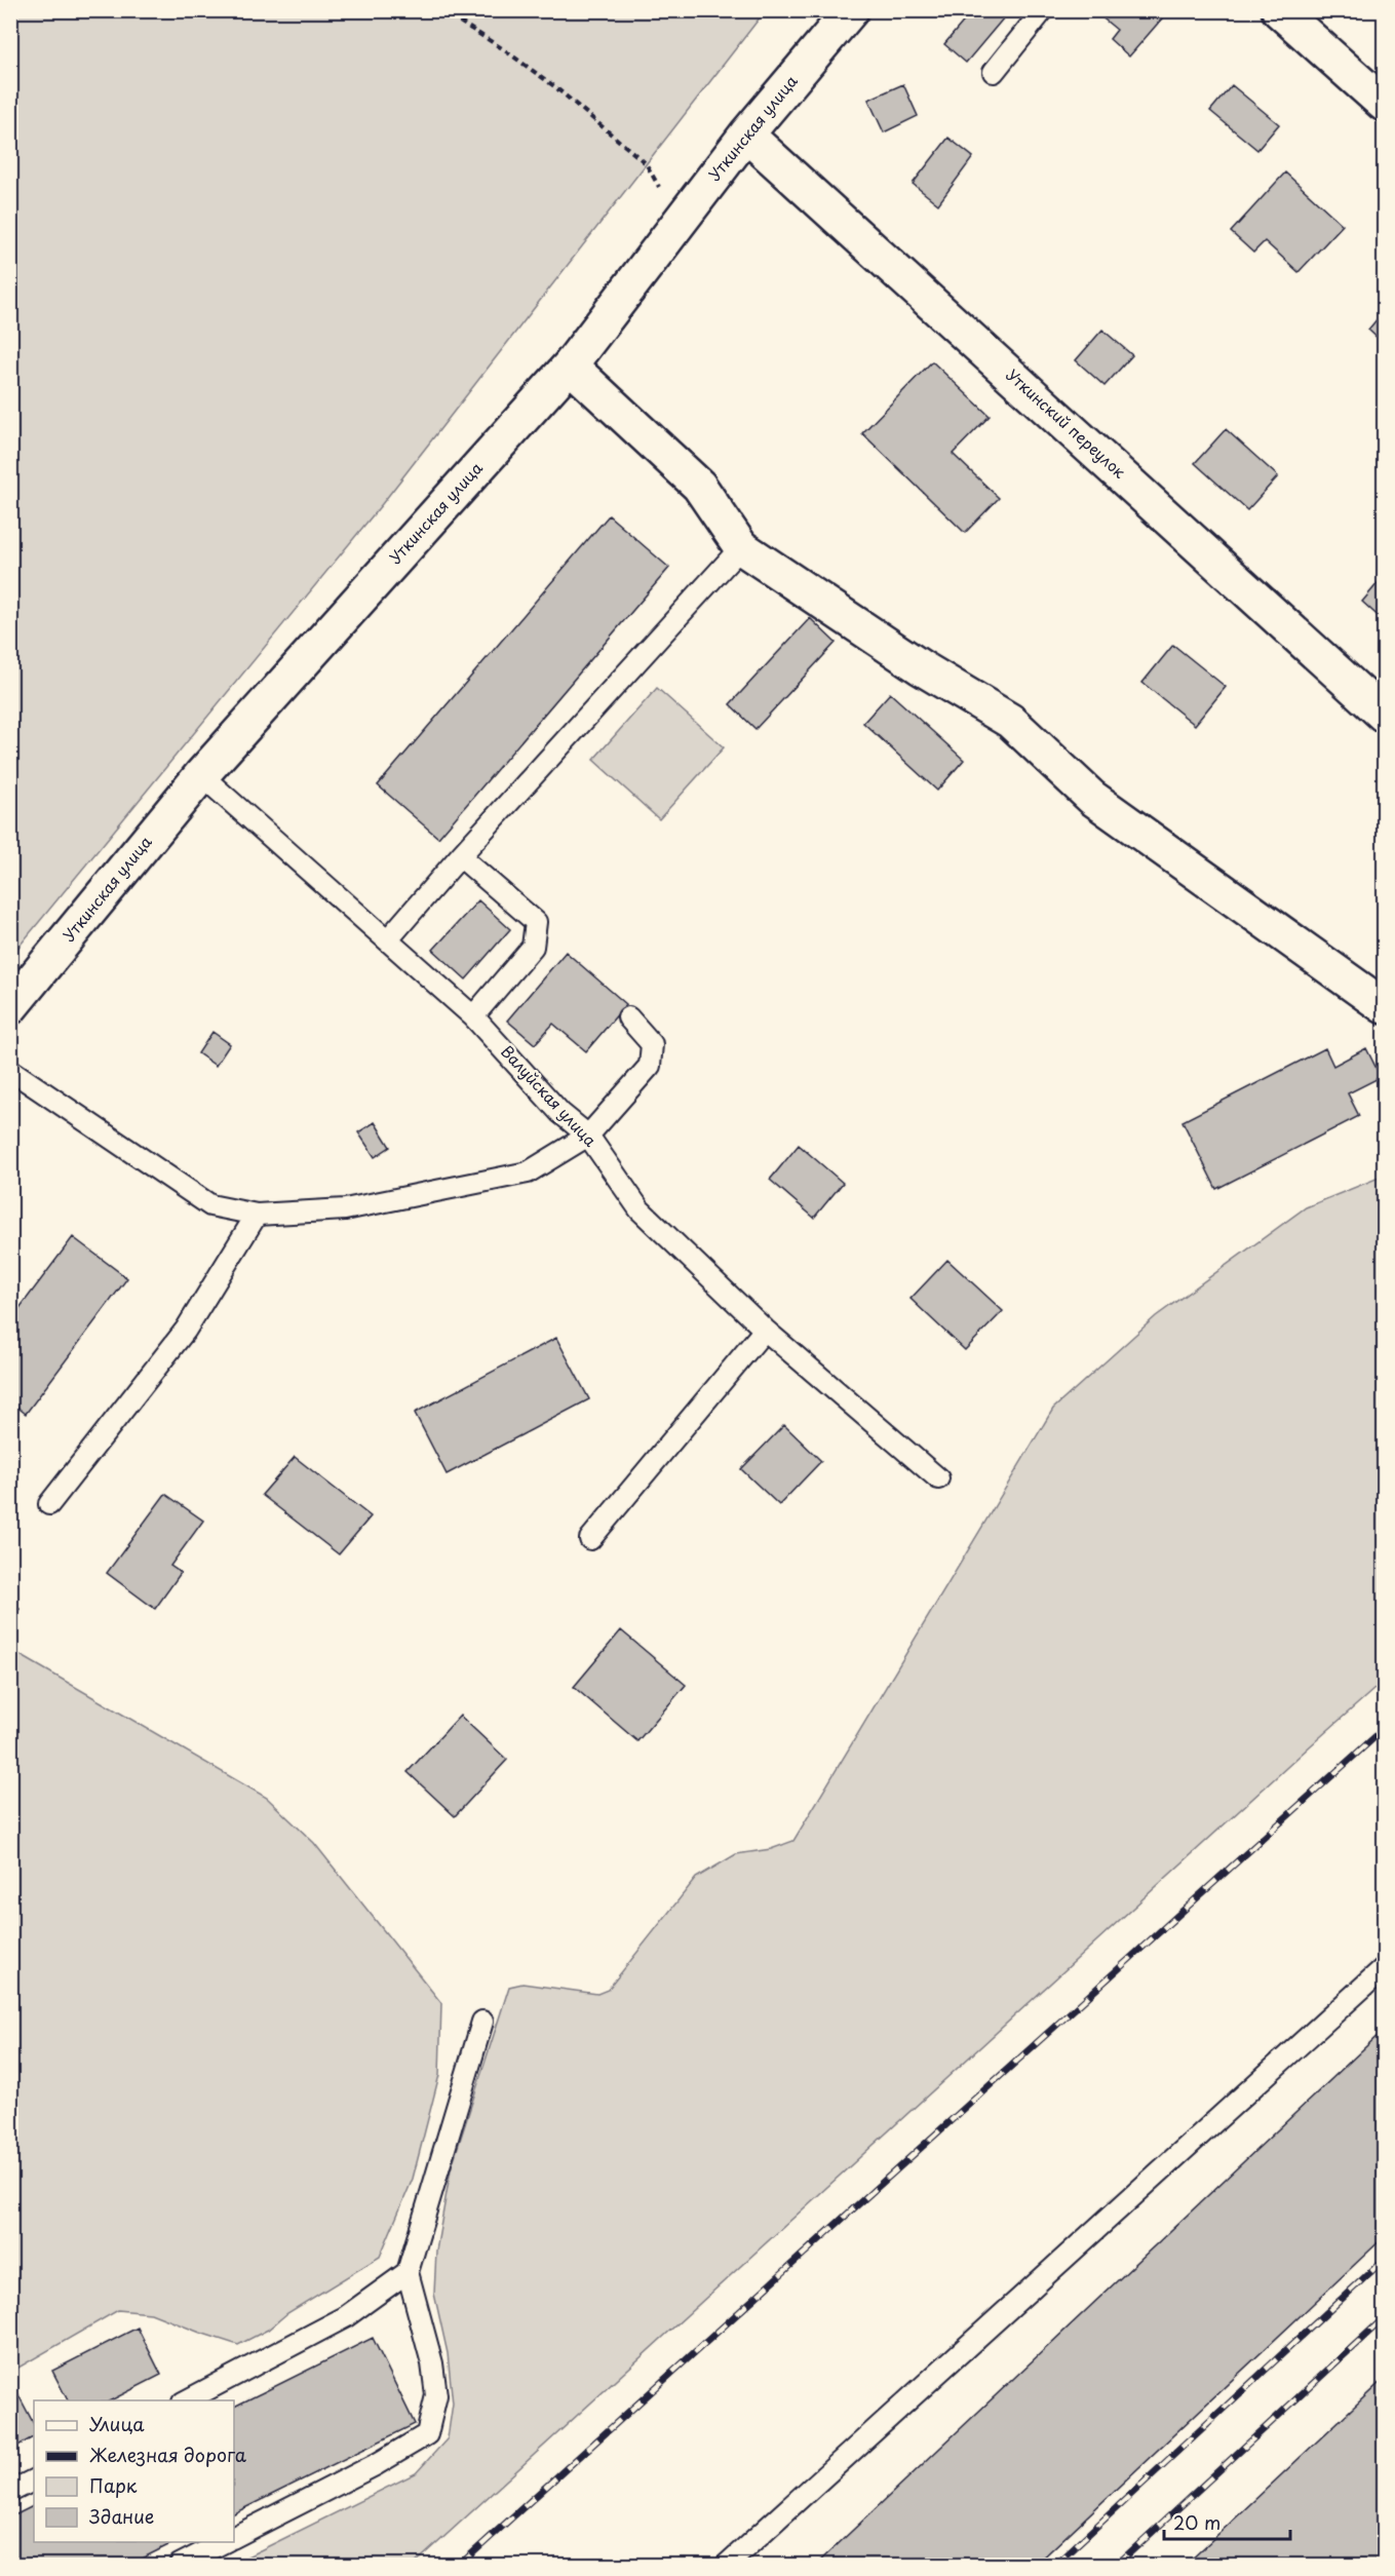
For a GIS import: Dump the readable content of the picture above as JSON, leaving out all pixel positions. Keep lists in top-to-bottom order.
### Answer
{
  "streets": {
    "street": ["Уткинская улица", "Уткинский переулок"],
    "lane": ["Валуйская улица"]
  },
  "crossings": [
    ["Уткинская улица", "Уткинский переулок"],
    ["Уткинская улица", "Валуйская улица"]
  ],
  "legend": [
    "Улица",
    "Железная дорога",
    "Парк",
    "Здание"
  ],
  "scale_bar": "20 m"
}
